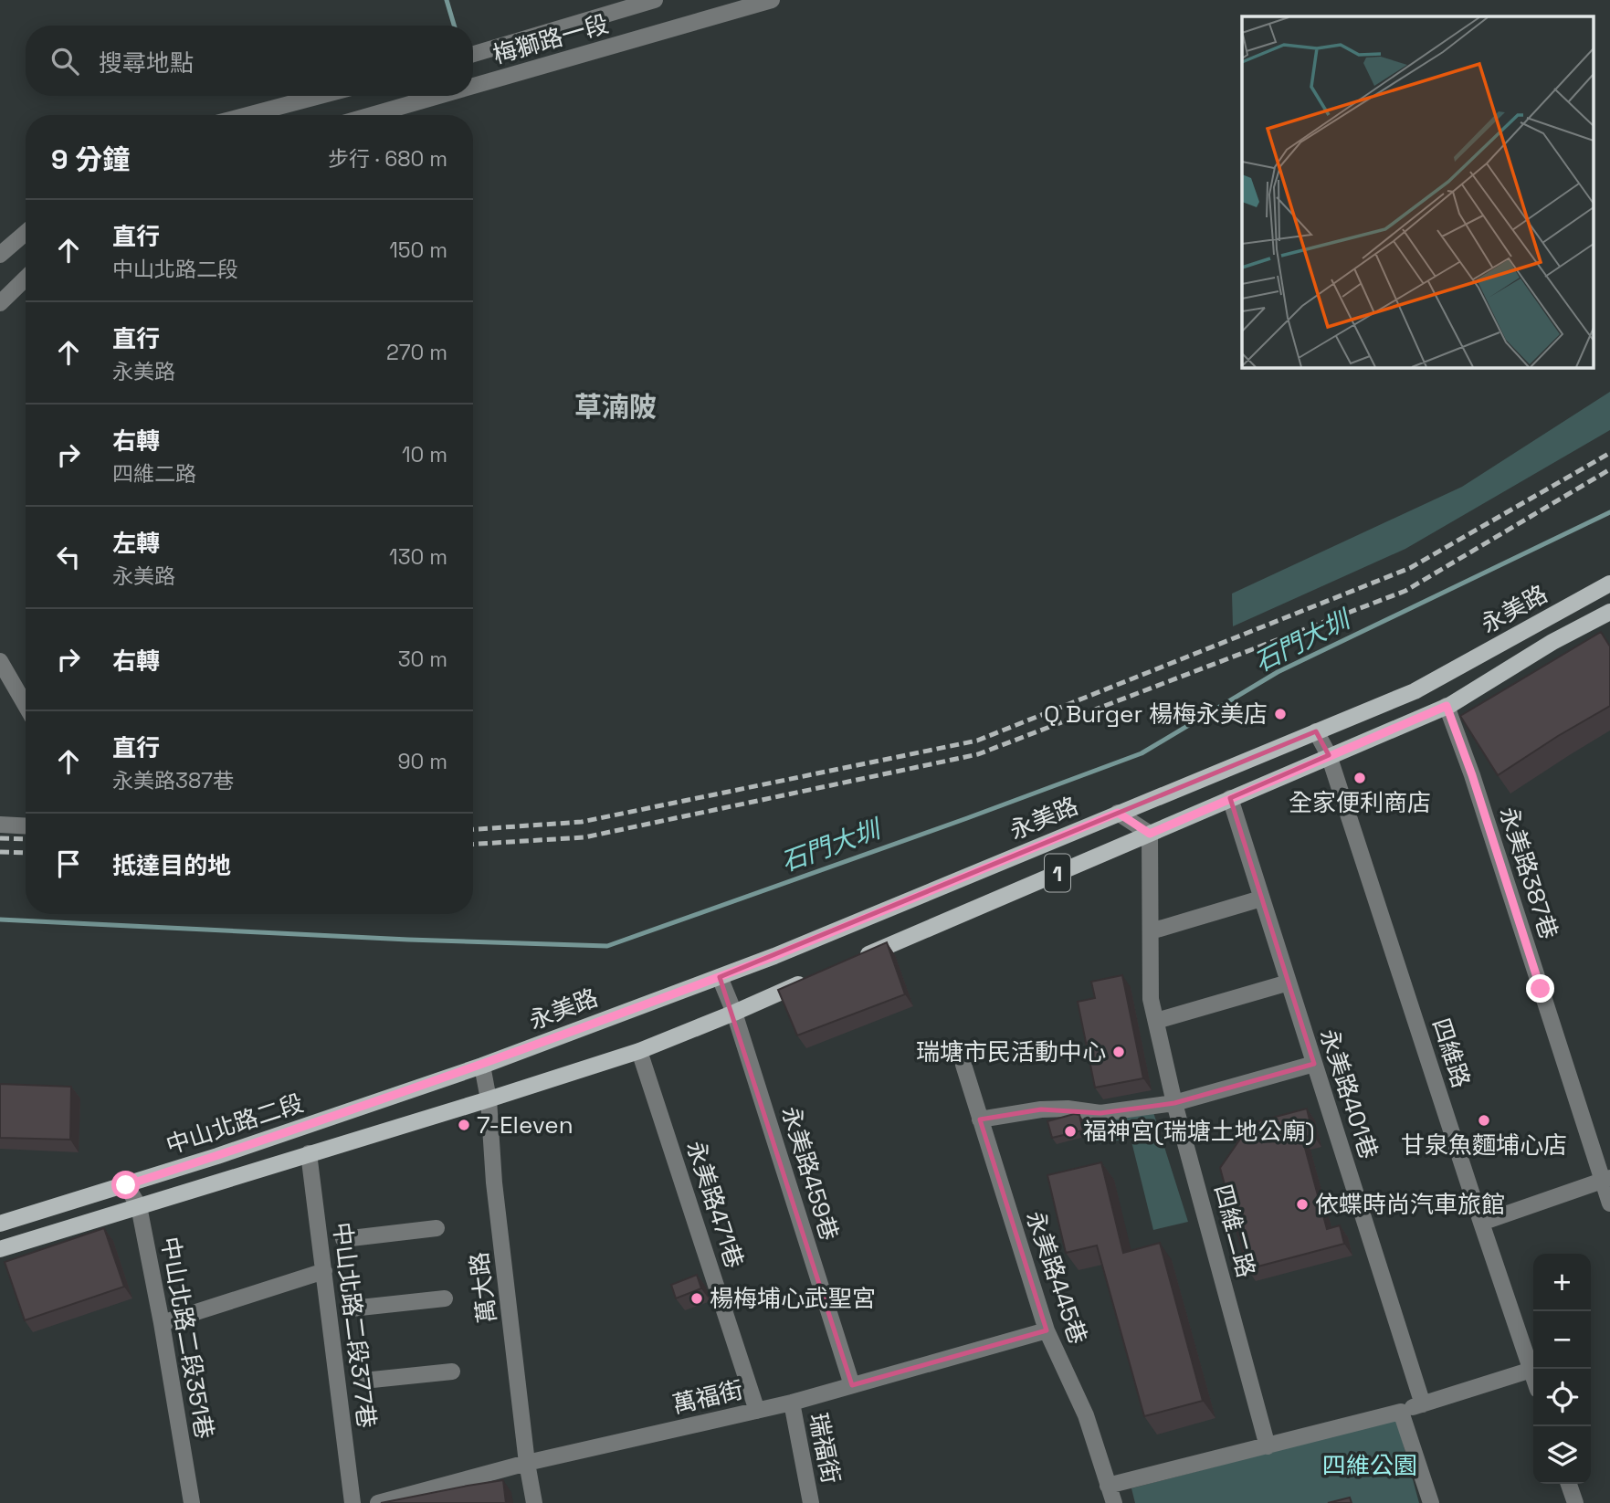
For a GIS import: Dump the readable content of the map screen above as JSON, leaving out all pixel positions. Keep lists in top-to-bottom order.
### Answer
{
  "streets": {
    "main road": ["永美路", "1", "中山北路二段"],
    "street": [
      "梅獅路一段",
      "永美路387巷",
      "四維路",
      "永美路401巷",
      "永美路459巷",
      "永美路471巷",
      "四維二路",
      "永美路445巷",
      "萬大路",
      "中山北路二段377巷",
      "中山北路二段351巷",
      "萬福街",
      "瑞福街"
    ]
  },
  "crossings": [
    ["永美路", "永美路387巷"],
    ["永美路", "四維路"],
    ["永美路", "永美路401巷"],
    ["永美路", "中山北路二段"],
    ["永美路", "永美路459巷"],
    ["永美路", "四維二路"],
    ["永美路", "萬大路"],
    ["中山北路二段", "萬大路"],
    ["中山北路二段", "中山北路二段377巷"],
    ["中山北路二段", "中山北路二段351巷"],
    ["永美路459巷", "萬福街"],
    ["永美路471巷", "萬福街"],
    ["永美路445巷", "萬福街"],
    ["萬大路", "萬福街"],
    ["萬福街", "瑞福街"]
  ],
  "districts": ["草湳陂"],
  "water": ["石門大圳"],
  "parks": ["四維公園"],
  "places": [
    "Q Burger 楊梅永美店",
    "全家便利商店",
    "瑞塘市民活動中心",
    "甘泉魚麵埔心店",
    "7-Eleven",
    "福神宮(瑞塘土地公廟)",
    "依蝶時尚汽車旅館",
    "楊梅埔心武聖宮"
  ],
  "page": {
    "search": "搜尋地點",
    "heading": ["9 分鐘", "步行 · 680 m"],
    "list": [
      ["直行", "中山北路二段", "150 m"],
      ["直行", "永美路", "270 m"],
      ["右轉", "四維二路", "10 m"],
      ["左轉", "永美路", "130 m"],
      ["右轉", "30 m"],
      ["直行", "永美路387巷", "90 m"],
      "抵達目的地"
    ],
    "map_buttons": ["+", "−"]
  }
}
